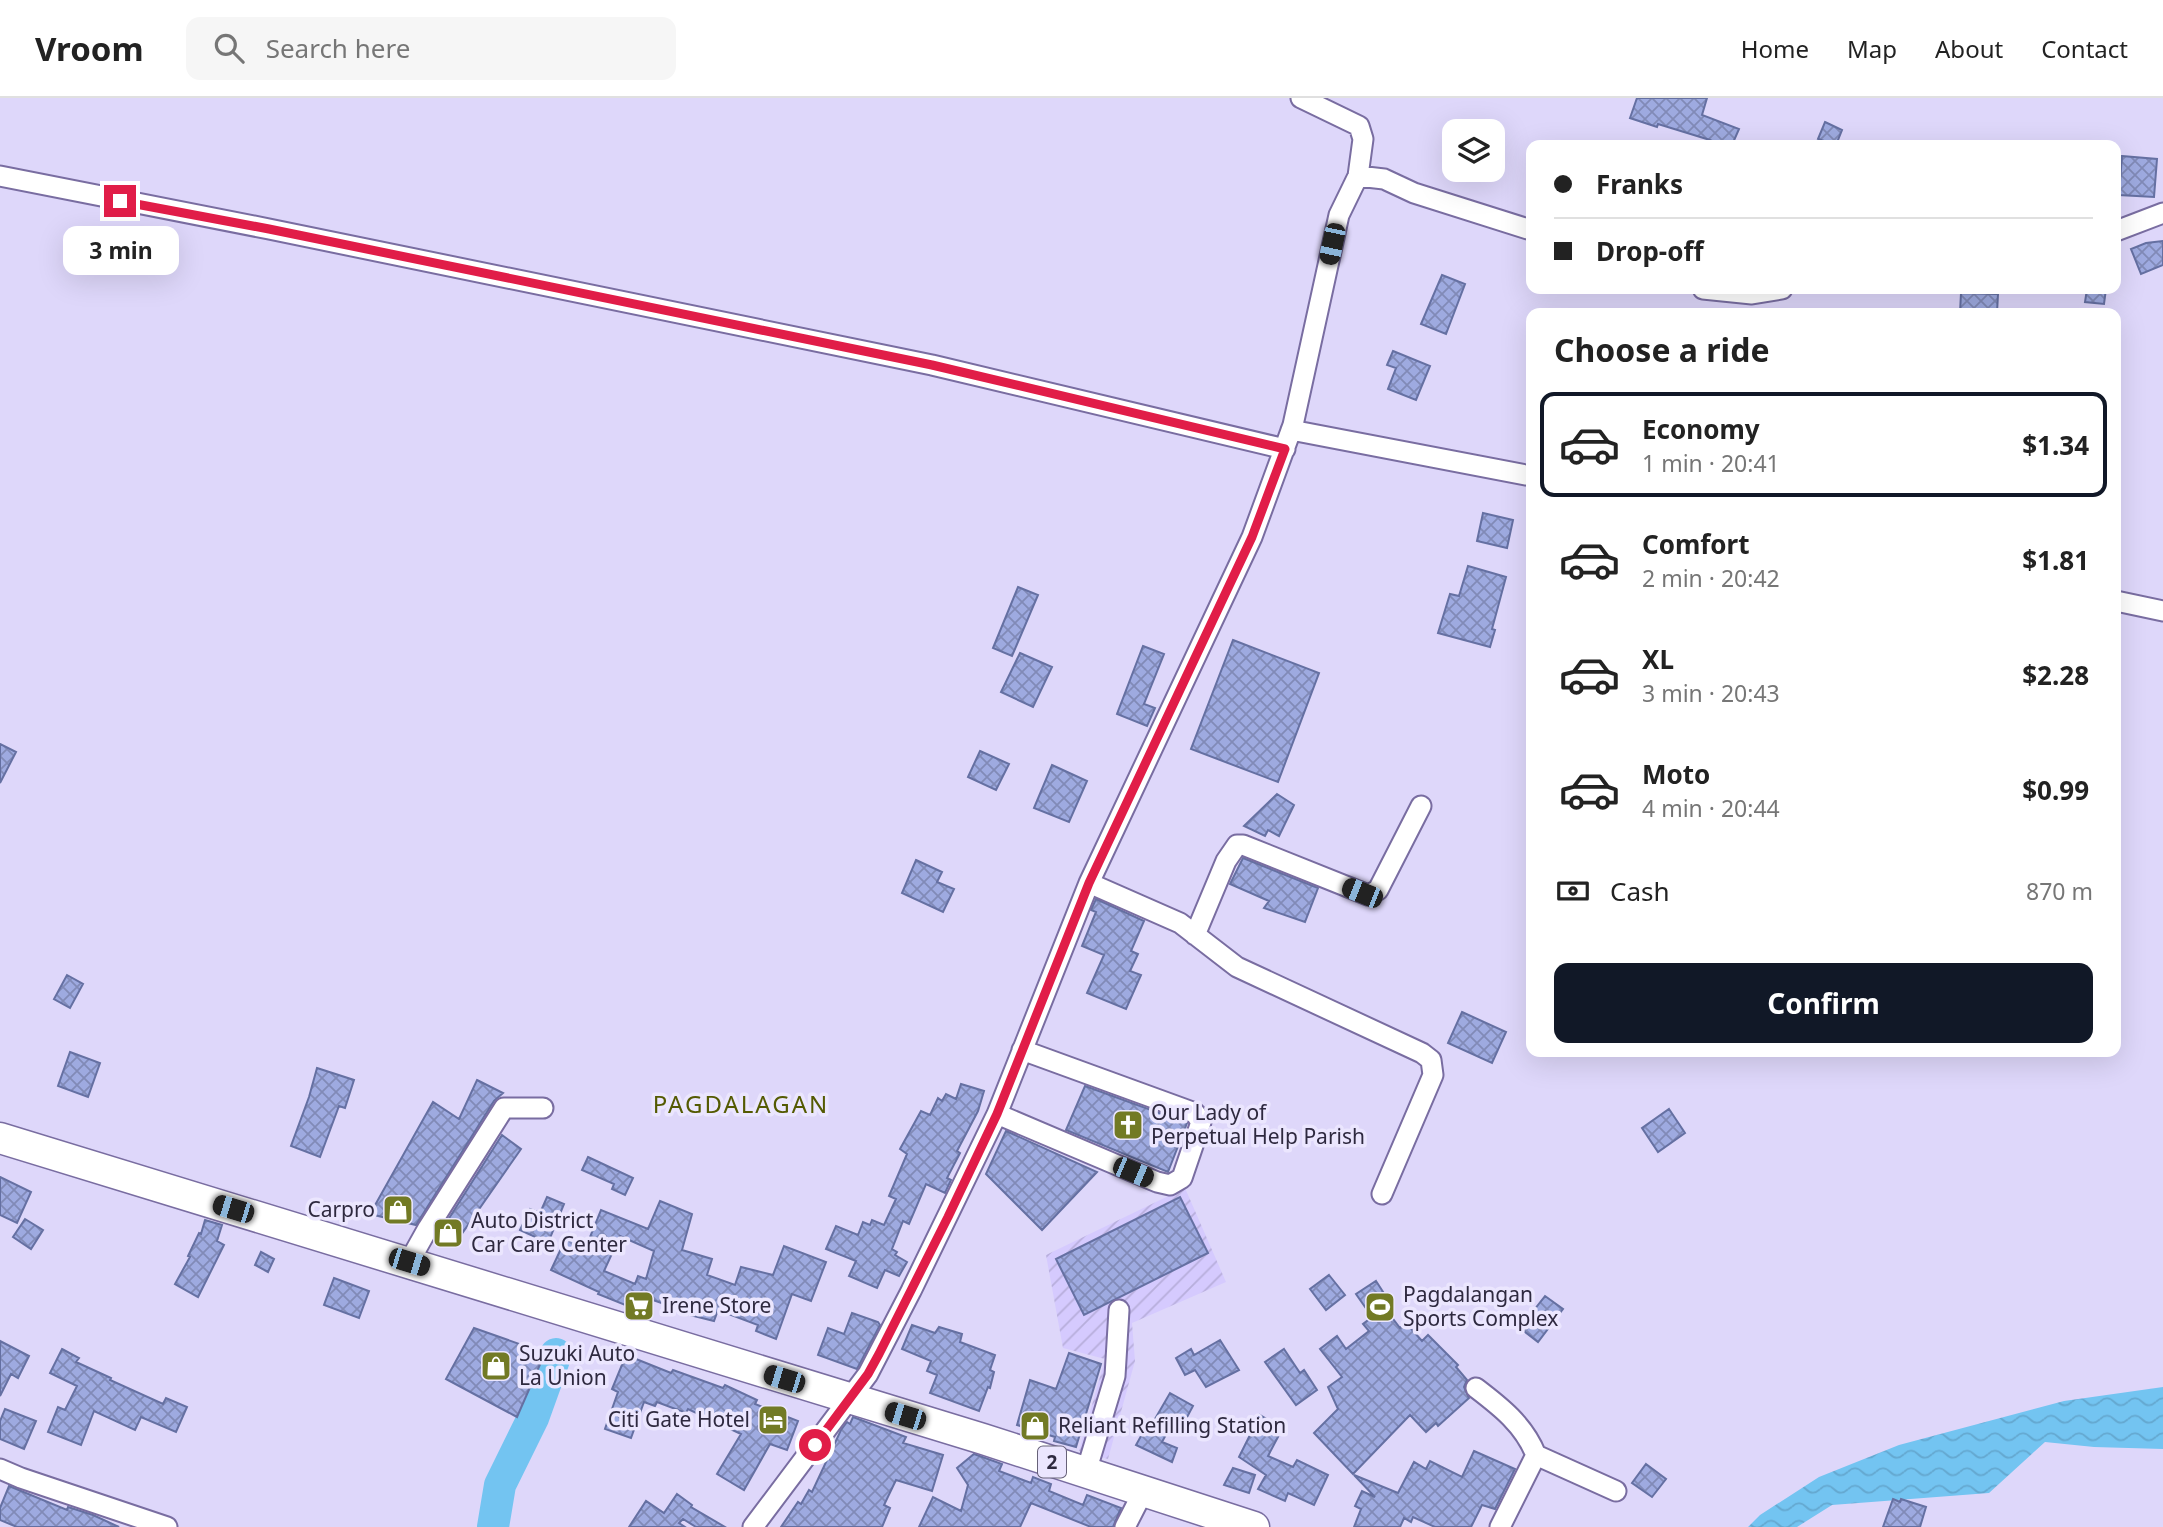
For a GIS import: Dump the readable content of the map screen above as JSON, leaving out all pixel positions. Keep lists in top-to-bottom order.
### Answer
{
  "streets": {
    "highway": ["2"]
  },
  "districts": ["PAGDALAGAN"],
  "places": {
    "church": ["Our Lady of Perpetual Help Parish"],
    "shop": [
      "Carpro",
      "Auto District Car Care Center",
      "Suzuki Auto La Union",
      "Reliant Refilling Station"
    ],
    "supermarket": ["Irene Store"],
    "sports": ["Pagdalangan Sports Complex"],
    "hotel": ["Citi Gate Hotel"]
  },
  "page": {
    "header": "Vroom",
    "search": "Search here",
    "nav": [
      "Home",
      "Map",
      "About",
      "Contact"
    ],
    "banner": ["Franks", "Drop-off"],
    "bubble": "3 min",
    "heading": "Choose a ride",
    "list": [
      {
        "name": "Economy",
        "note": "1 min · 20:41",
        "value": "$1.34"
      },
      {
        "name": "Comfort",
        "note": "2 min · 20:42",
        "value": "$1.81"
      },
      {
        "name": "XL",
        "note": "3 min · 20:43",
        "value": "$2.28"
      },
      {
        "name": "Moto",
        "note": "4 min · 20:44",
        "value": "$0.99"
      }
    ],
    "pay": ["Cash", "870 m"],
    "buttons": "Confirm"
  }
}
